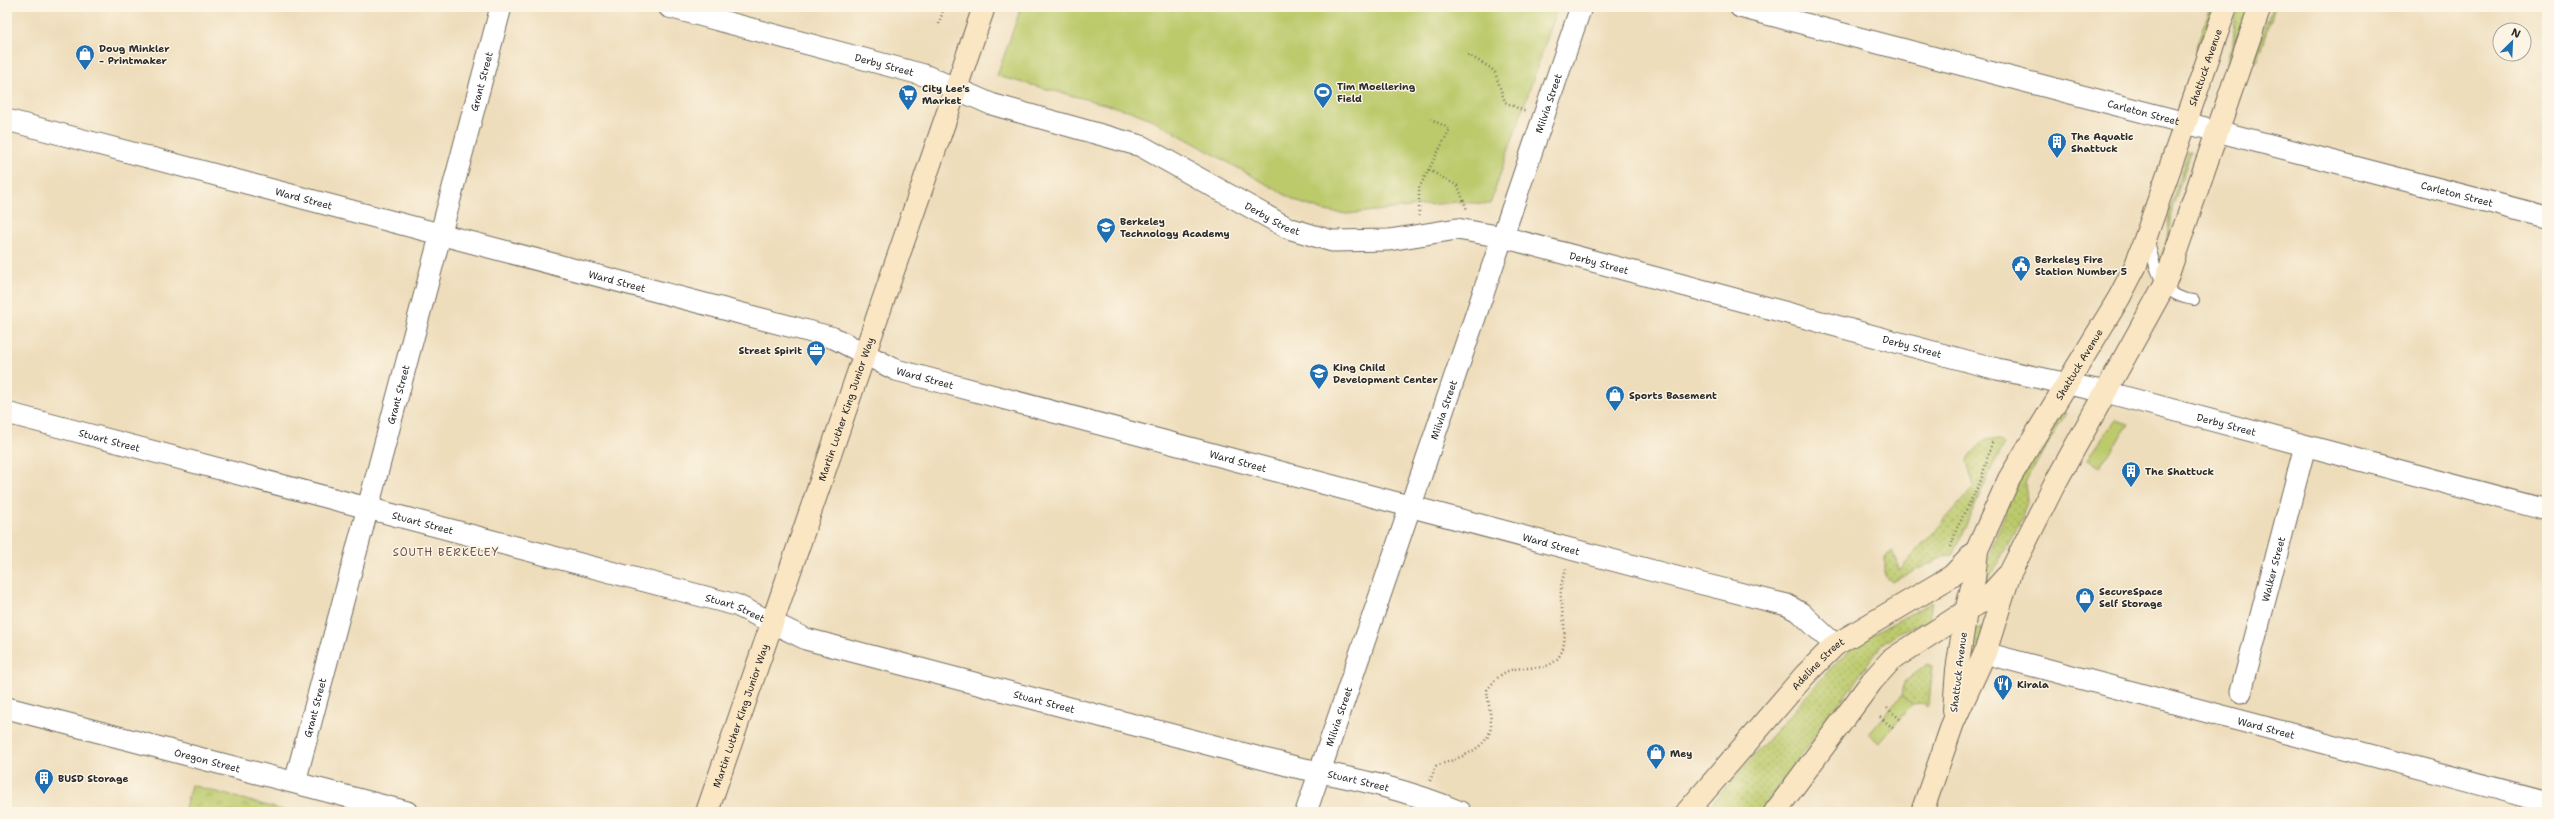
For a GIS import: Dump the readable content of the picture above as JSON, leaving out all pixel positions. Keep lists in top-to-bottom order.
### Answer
{
  "streets": {
    "main road": ["Shattuck Avenue", "Martin Luther King Junior Way", "Adeline Street"],
    "street": [
      "Derby Street",
      "Grant Street",
      "Milvia Street",
      "Carleton Street",
      "Ward Street",
      "Stuart Street",
      "Walker Street",
      "Oregon Street"
    ]
  },
  "crossings": [
    ["Derby Street", "Shattuck Avenue"],
    ["Derby Street", "Milvia Street"],
    ["Derby Street", "Martin Luther King Junior Way"],
    ["Derby Street", "Walker Street"],
    ["Shattuck Avenue", "Carleton Street"],
    ["Shattuck Avenue", "Ward Street"],
    ["Shattuck Avenue", "Adeline Street"],
    ["Grant Street", "Ward Street"],
    ["Grant Street", "Stuart Street"],
    ["Grant Street", "Oregon Street"],
    ["Milvia Street", "Ward Street"],
    ["Milvia Street", "Stuart Street"],
    ["Ward Street", "Martin Luther King Junior Way"],
    ["Ward Street", "Adeline Street"],
    ["Martin Luther King Junior Way", "Stuart Street"]
  ],
  "districts": ["SOUTH BERKELEY"],
  "places": {
    "shop": [
      "Doug Minkler - Printmaker",
      "Sports Basement",
      "SecureSpace Self Storage",
      "Mey"
    ],
    "sports": ["Tim Moellering Field"],
    "supermarket": ["City Lee's Market"],
    "building": ["The Aquatic Shattuck", "The Shattuck", "BUSD Storage"],
    "school or university": ["Berkeley Technology Academy", "King Child Development Center"],
    "public building": ["Berkeley Fire Station Number 5"],
    "office": ["Street Spirit"],
    "restaurant": ["Kirala"]
  },
  "north": "top right"
}
